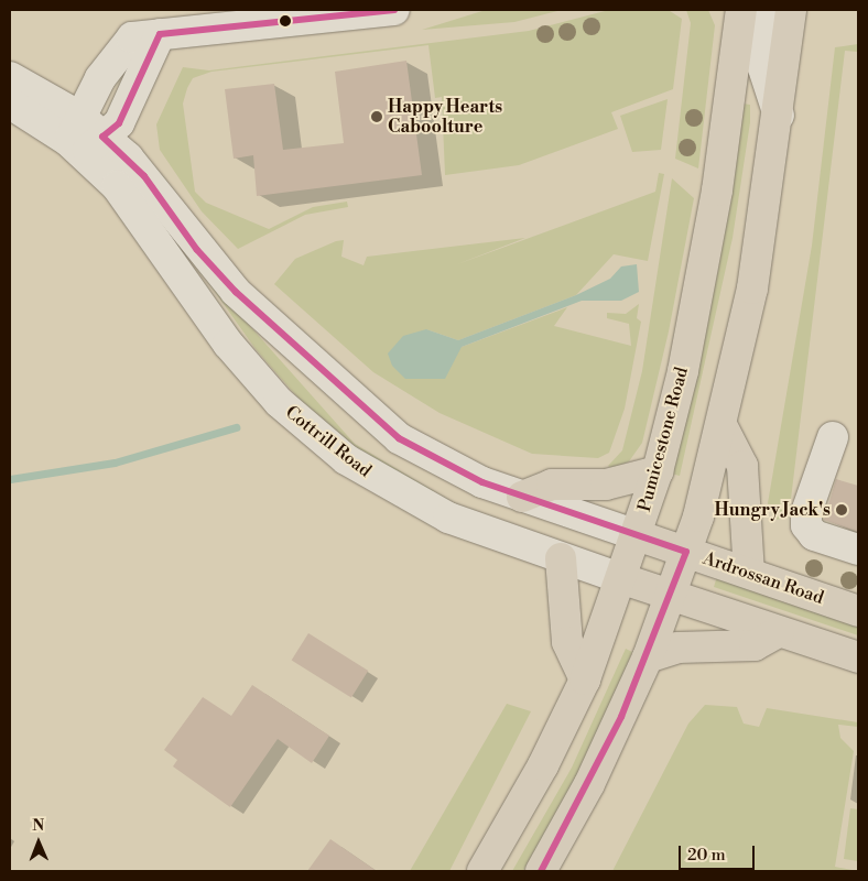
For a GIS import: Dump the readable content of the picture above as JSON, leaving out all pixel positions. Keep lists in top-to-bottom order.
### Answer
{
  "streets": {
    "main road": ["Pumicestone Road", "Cottrill Road", "Ardrossan Road"]
  },
  "crossings": [
    ["Pumicestone Road", "Cottrill Road"],
    ["Pumicestone Road", "Ardrossan Road"],
    ["Cottrill Road", "Ardrossan Road"]
  ],
  "places": ["Happy Hearts Caboolture", "Hungry Jack's"],
  "scale_bar": "20 m",
  "north": "top"
}
